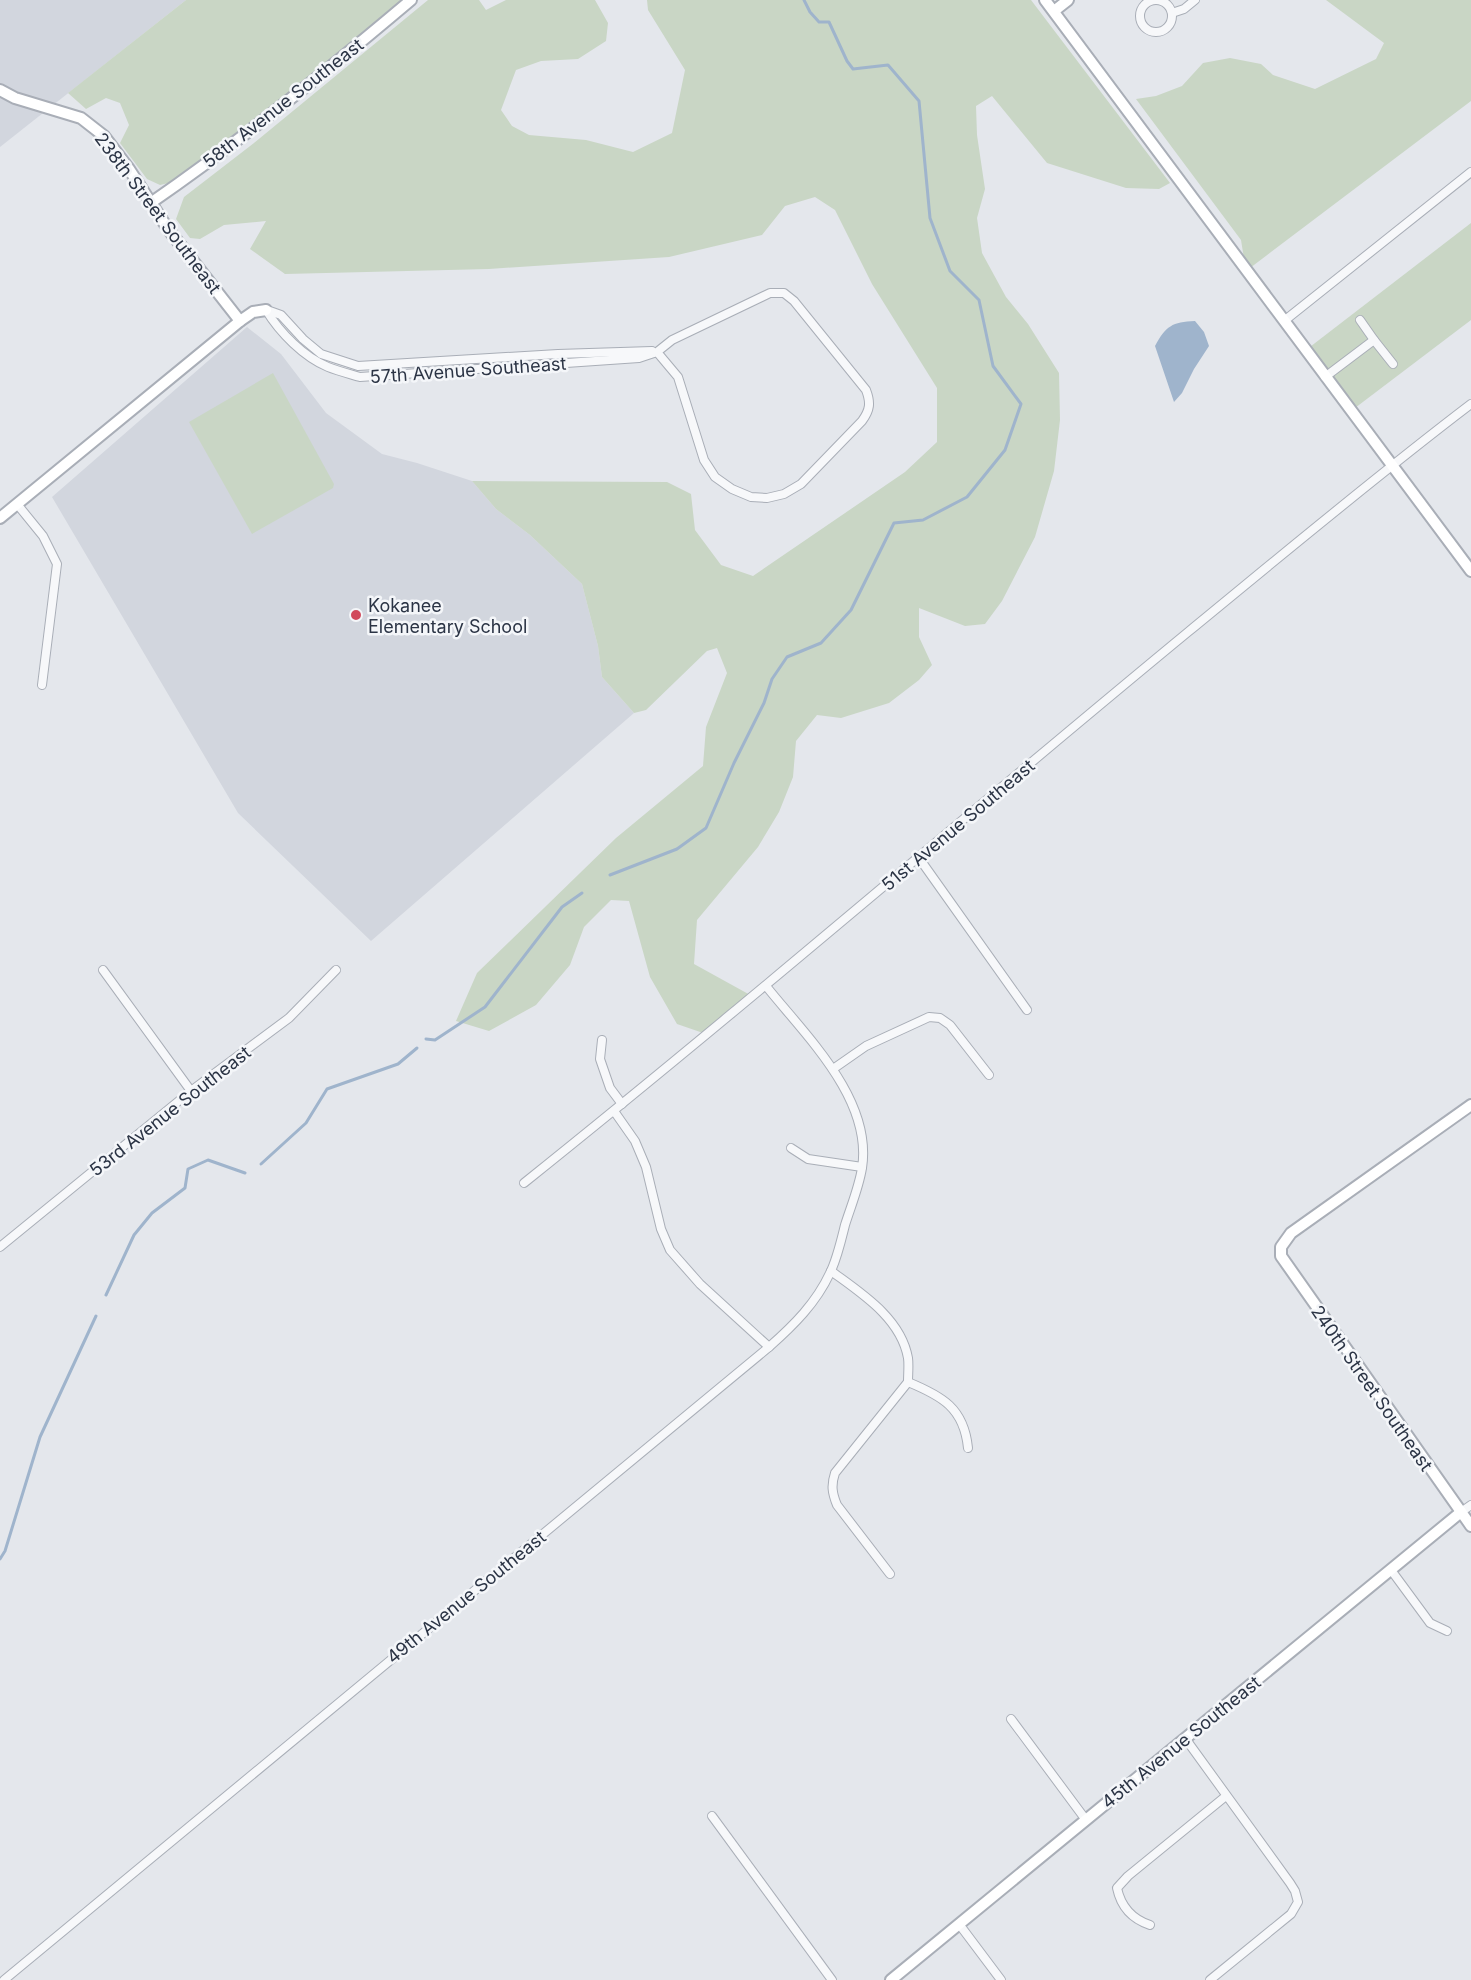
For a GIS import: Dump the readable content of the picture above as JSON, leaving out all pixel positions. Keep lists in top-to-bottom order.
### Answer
{
  "streets": {
    "street": [
      "58th Avenue Southeast",
      "238th Street Southeast",
      "57th Avenue Southeast",
      "51st Avenue Southeast",
      "53rd Avenue Southeast",
      "240th Street Southeast",
      "49th Avenue Southeast",
      "45th Avenue Southeast"
    ]
  },
  "crossings": [
    ["58th Avenue Southeast", "238th Street Southeast"],
    ["240th Street Southeast", "45th Avenue Southeast"]
  ],
  "places": ["Kokanee Elementary School"]
}
